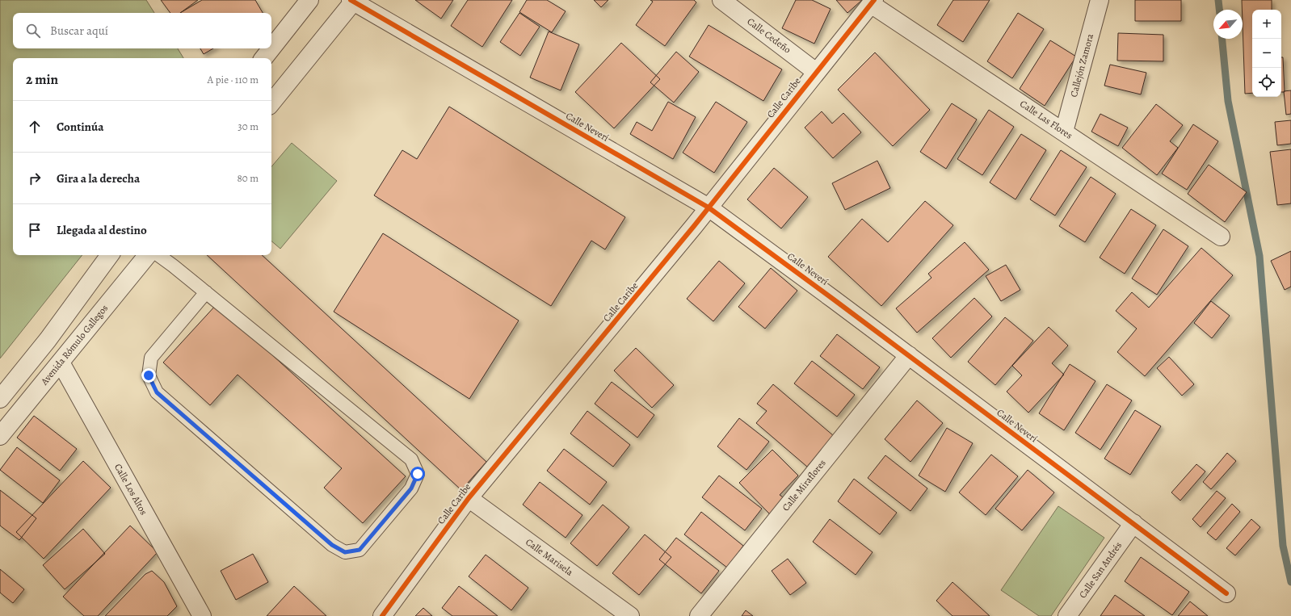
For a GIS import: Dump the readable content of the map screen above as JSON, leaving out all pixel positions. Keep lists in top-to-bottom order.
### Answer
{
  "streets": {
    "street": [
      "Calle Cedeño",
      "Callejón Zamora",
      "Calle Caribe",
      "Calle Las Flores",
      "Calle Neverí",
      "Avenida Rómulo Gallegos",
      "Calle Miraflores",
      "Calle Los Altos",
      "Calle Marisela",
      "Calle San Andrés"
    ]
  },
  "crossings": [
    ["Calle Cedeño", "Calle Caribe"],
    ["Callejón Zamora", "Calle Las Flores"],
    ["Calle Caribe", "Calle Las Flores"],
    ["Calle Caribe", "Calle Neverí"],
    ["Calle Caribe", "Calle Marisela"],
    ["Calle Neverí", "Calle Miraflores"],
    ["Calle Neverí", "Calle San Andrés"],
    ["Avenida Rómulo Gallegos", "Calle Los Altos"]
  ],
  "north": "bottom left",
  "page": {
    "map_buttons": ["+", "−"],
    "search": "Buscar aquí",
    "heading": ["2 min", "A pie · 110 m"],
    "list": [
      ["Continúa", "30 m"],
      ["Gira a la derecha", "80 m"],
      "Llegada al destino"
    ]
  }
}
